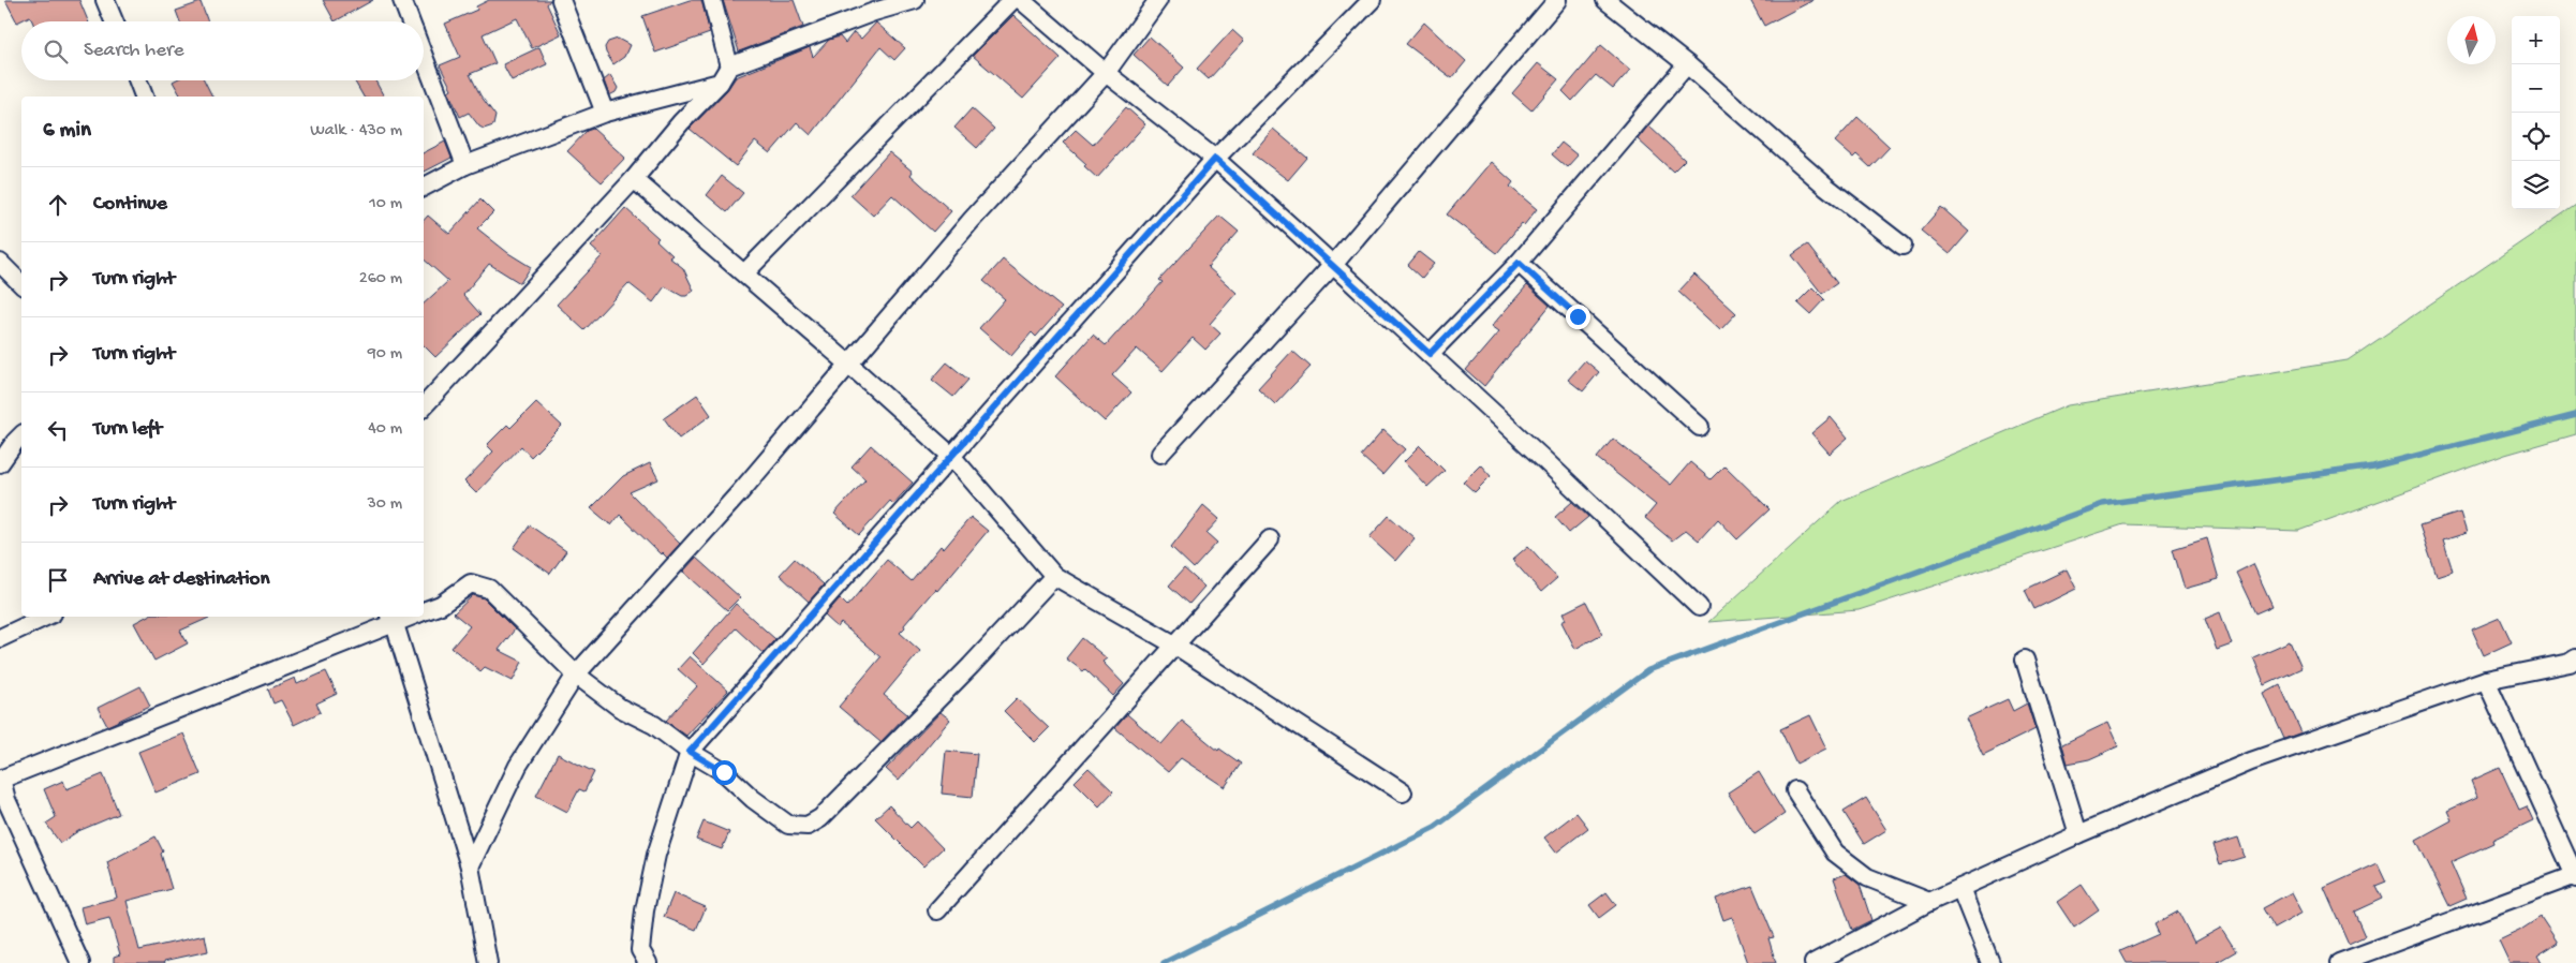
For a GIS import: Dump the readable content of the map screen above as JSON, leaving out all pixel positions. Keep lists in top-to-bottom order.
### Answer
{
  "north": "top",
  "page": {
    "map_buttons": ["+", "−"],
    "search": "Search here",
    "heading": ["6 min", "Walk · 430 m"],
    "list": [
      ["Continue", "10 m"],
      ["Turn right", "260 m"],
      ["Turn right", "90 m"],
      ["Turn left", "40 m"],
      ["Turn right", "30 m"],
      "Arrive at destination"
    ]
  }
}
